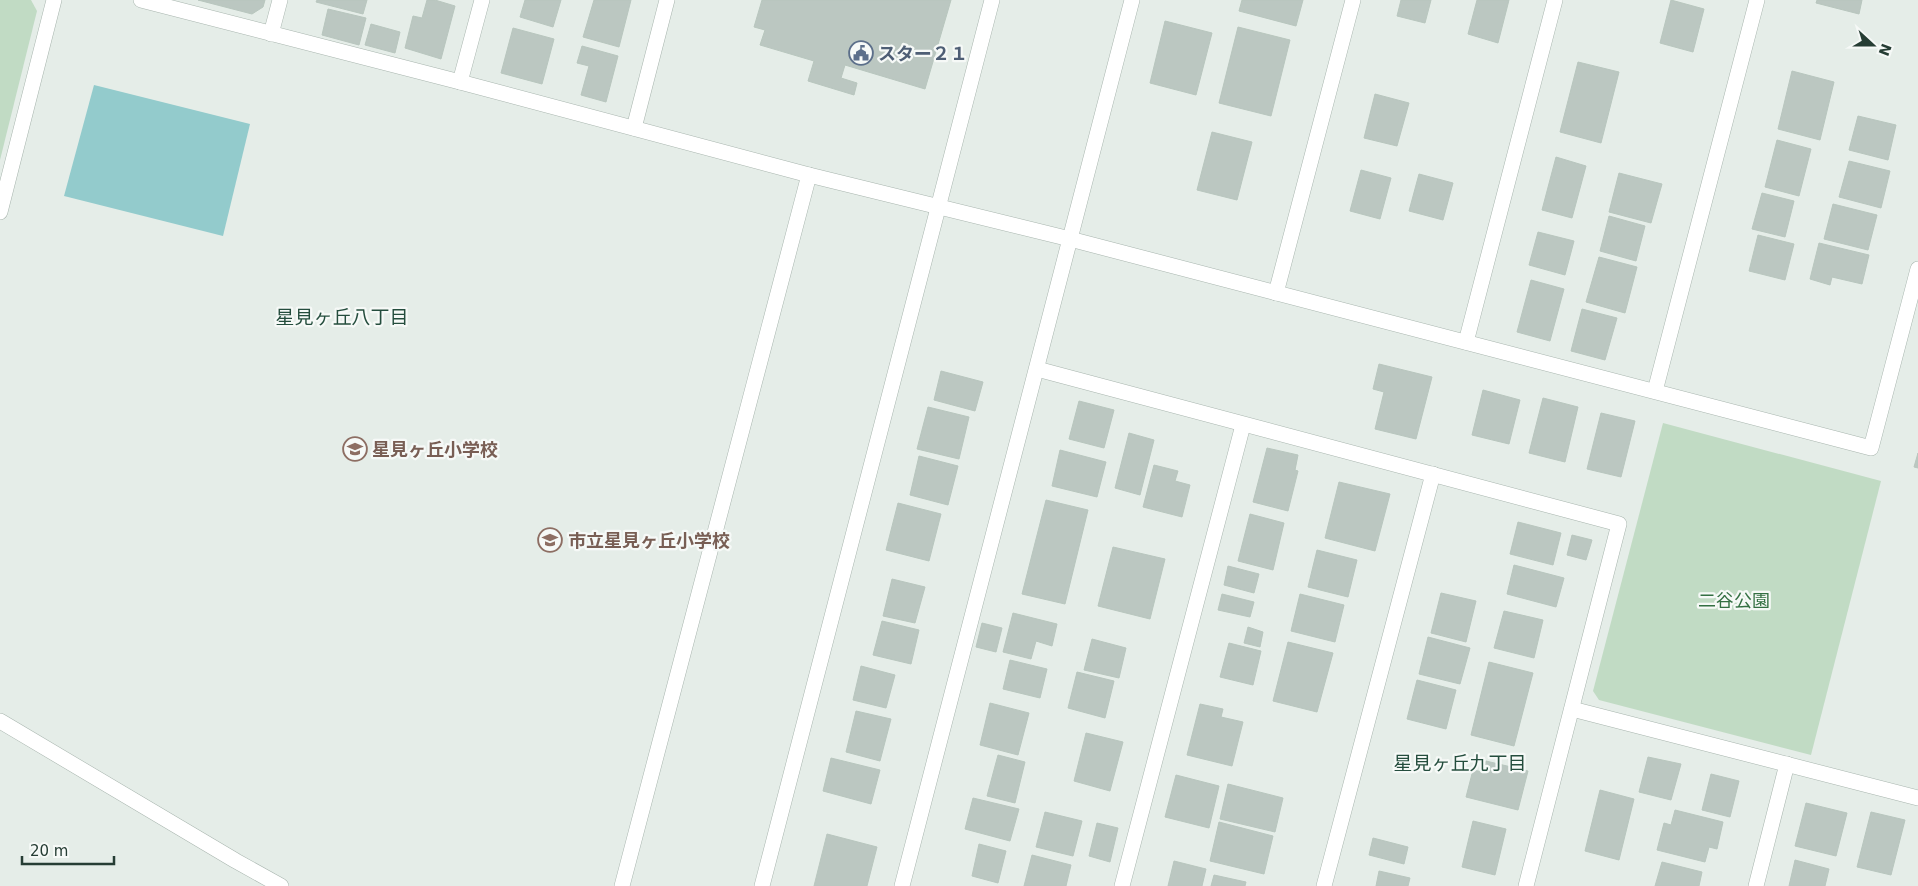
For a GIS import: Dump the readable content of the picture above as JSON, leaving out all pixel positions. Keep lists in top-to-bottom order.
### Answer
{
  "districts": ["星見ヶ丘八丁目", "星見ヶ丘九丁目"],
  "parks": ["二谷公園"],
  "places": {
    "public building": ["スター２１"],
    "school or university": ["星見ヶ丘小学校", "市立星見ヶ丘小学校"]
  },
  "scale_bar": "20 m",
  "north": "right"
}
